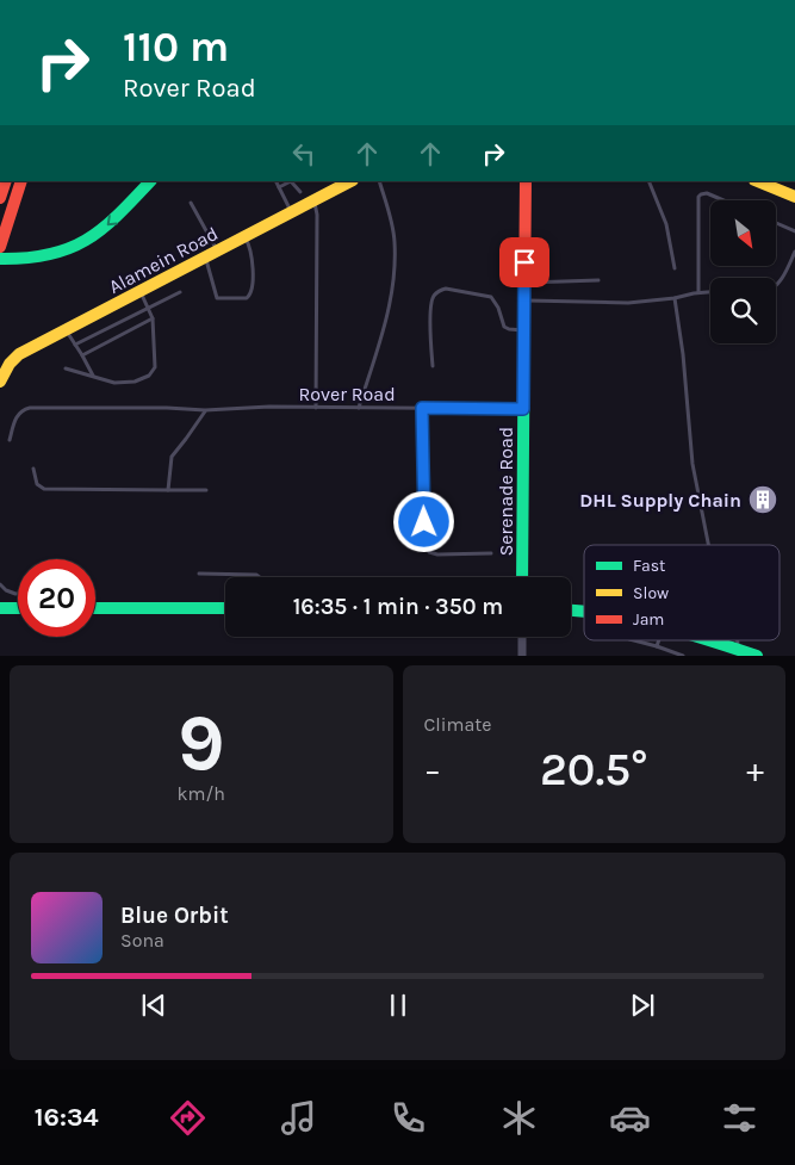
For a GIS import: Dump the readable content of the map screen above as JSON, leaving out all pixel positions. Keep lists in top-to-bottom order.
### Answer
{
  "streets": {
    "main road": ["Alamein Road", "Serenade Road"],
    "lane": ["Rover Road"]
  },
  "crossings": [
    ["Rover Road", "Serenade Road"]
  ],
  "places": {
    "building": ["DHL Supply Chain"]
  },
  "legend": ["Fast", "Slow", "Jam"],
  "north": "bottom right",
  "page": {
    "turn": ["110 m", "Rover Road"],
    "limit": "20",
    "trip": "16:35 · 1 min · 350 m",
    "tile": [
      ["9", "km/h"],
      "Climate"
    ],
    "heat": ["−", "20.5°", "+"],
    "song": ["Blue Orbit", "Sona"],
    "tabs": "16:34"
  }
}
